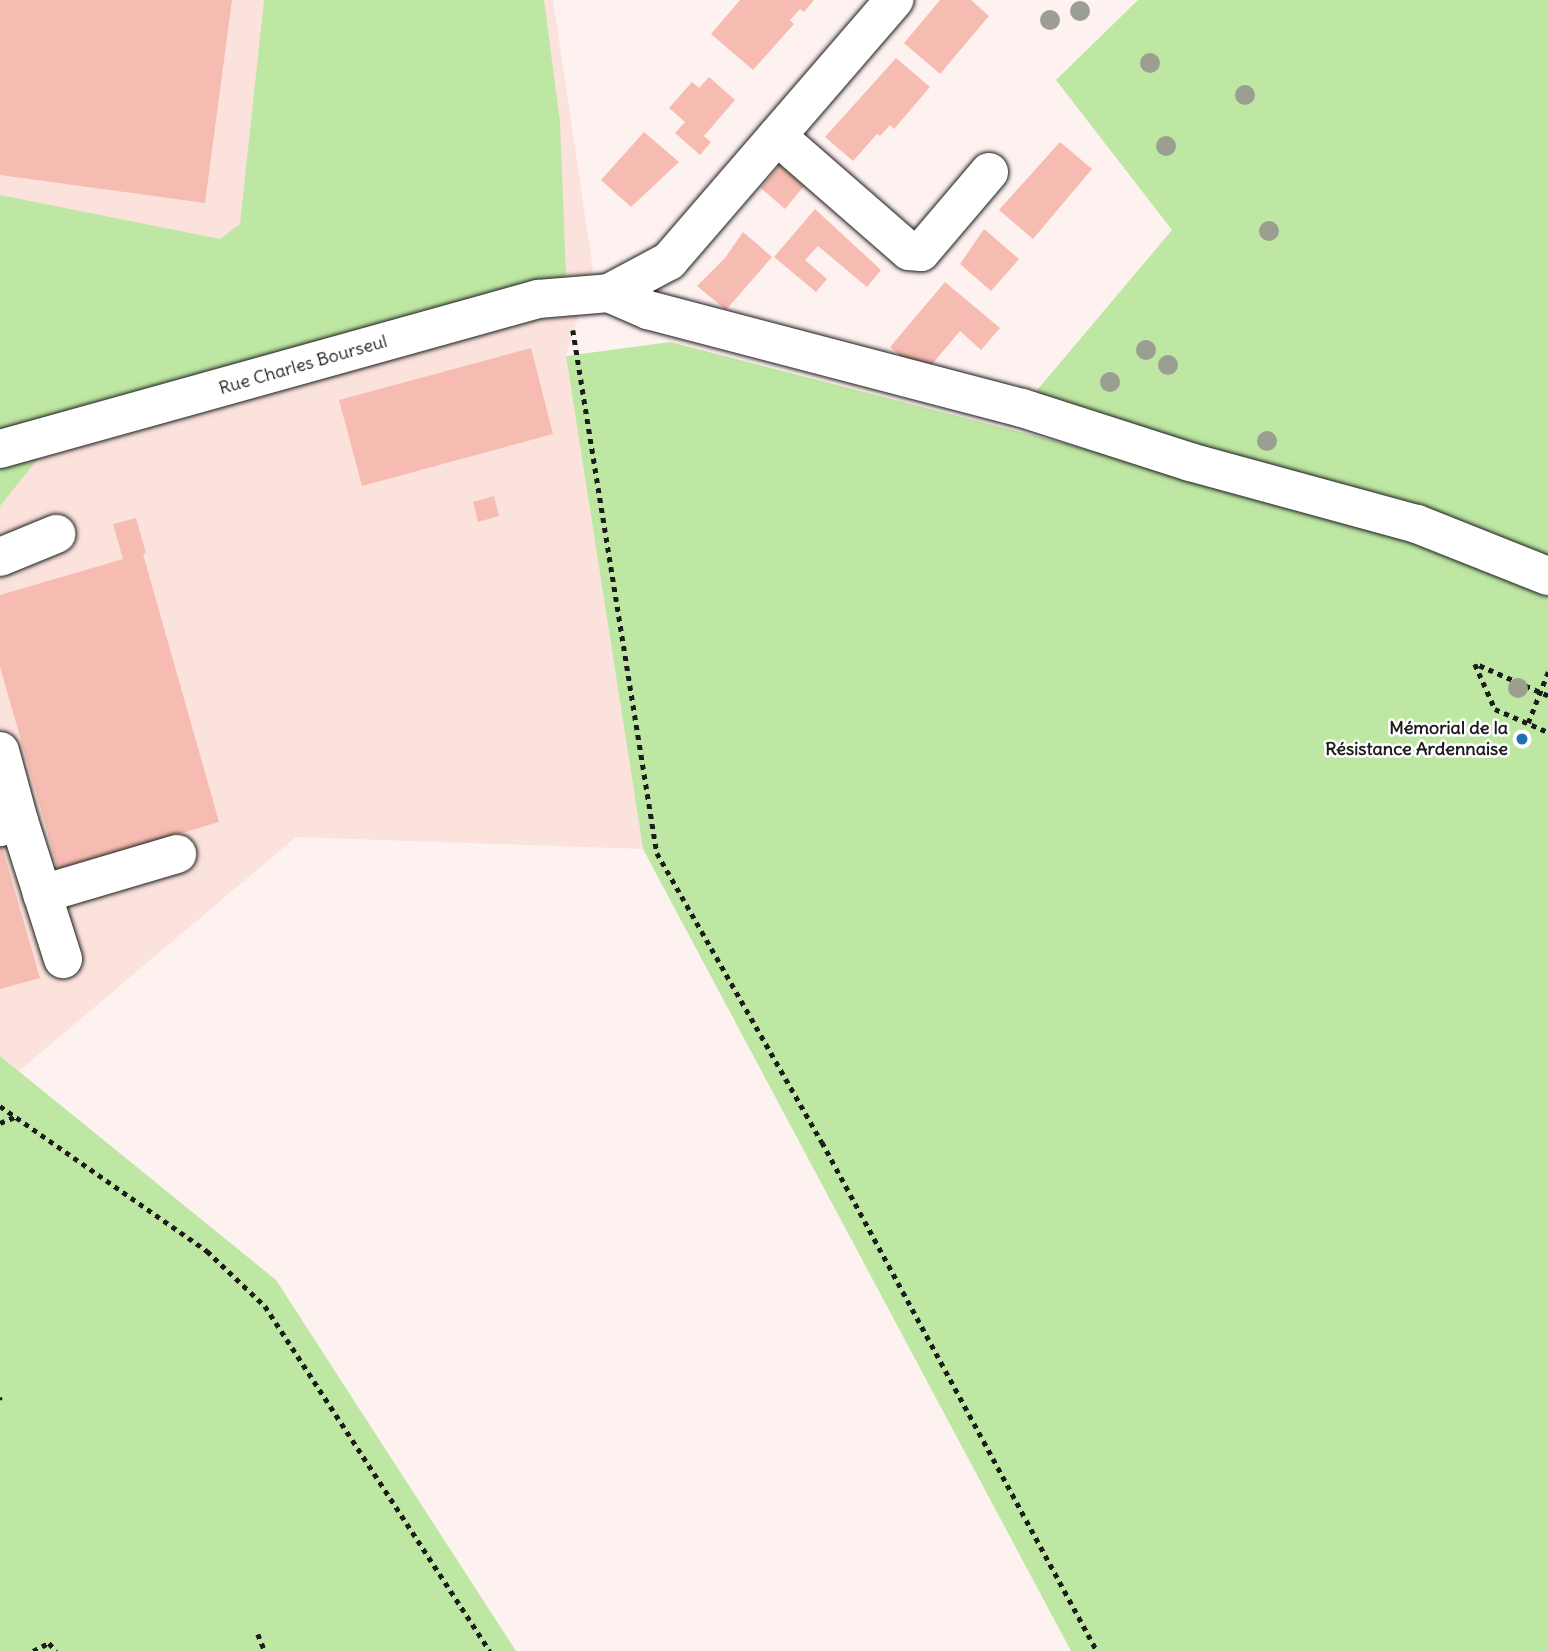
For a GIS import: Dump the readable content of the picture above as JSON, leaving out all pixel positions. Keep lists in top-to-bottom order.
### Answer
{
  "streets": {
    "street": ["Rue Charles Bourseul"]
  },
  "places": ["Mémorial de la Résistance Ardennaise"]
}
